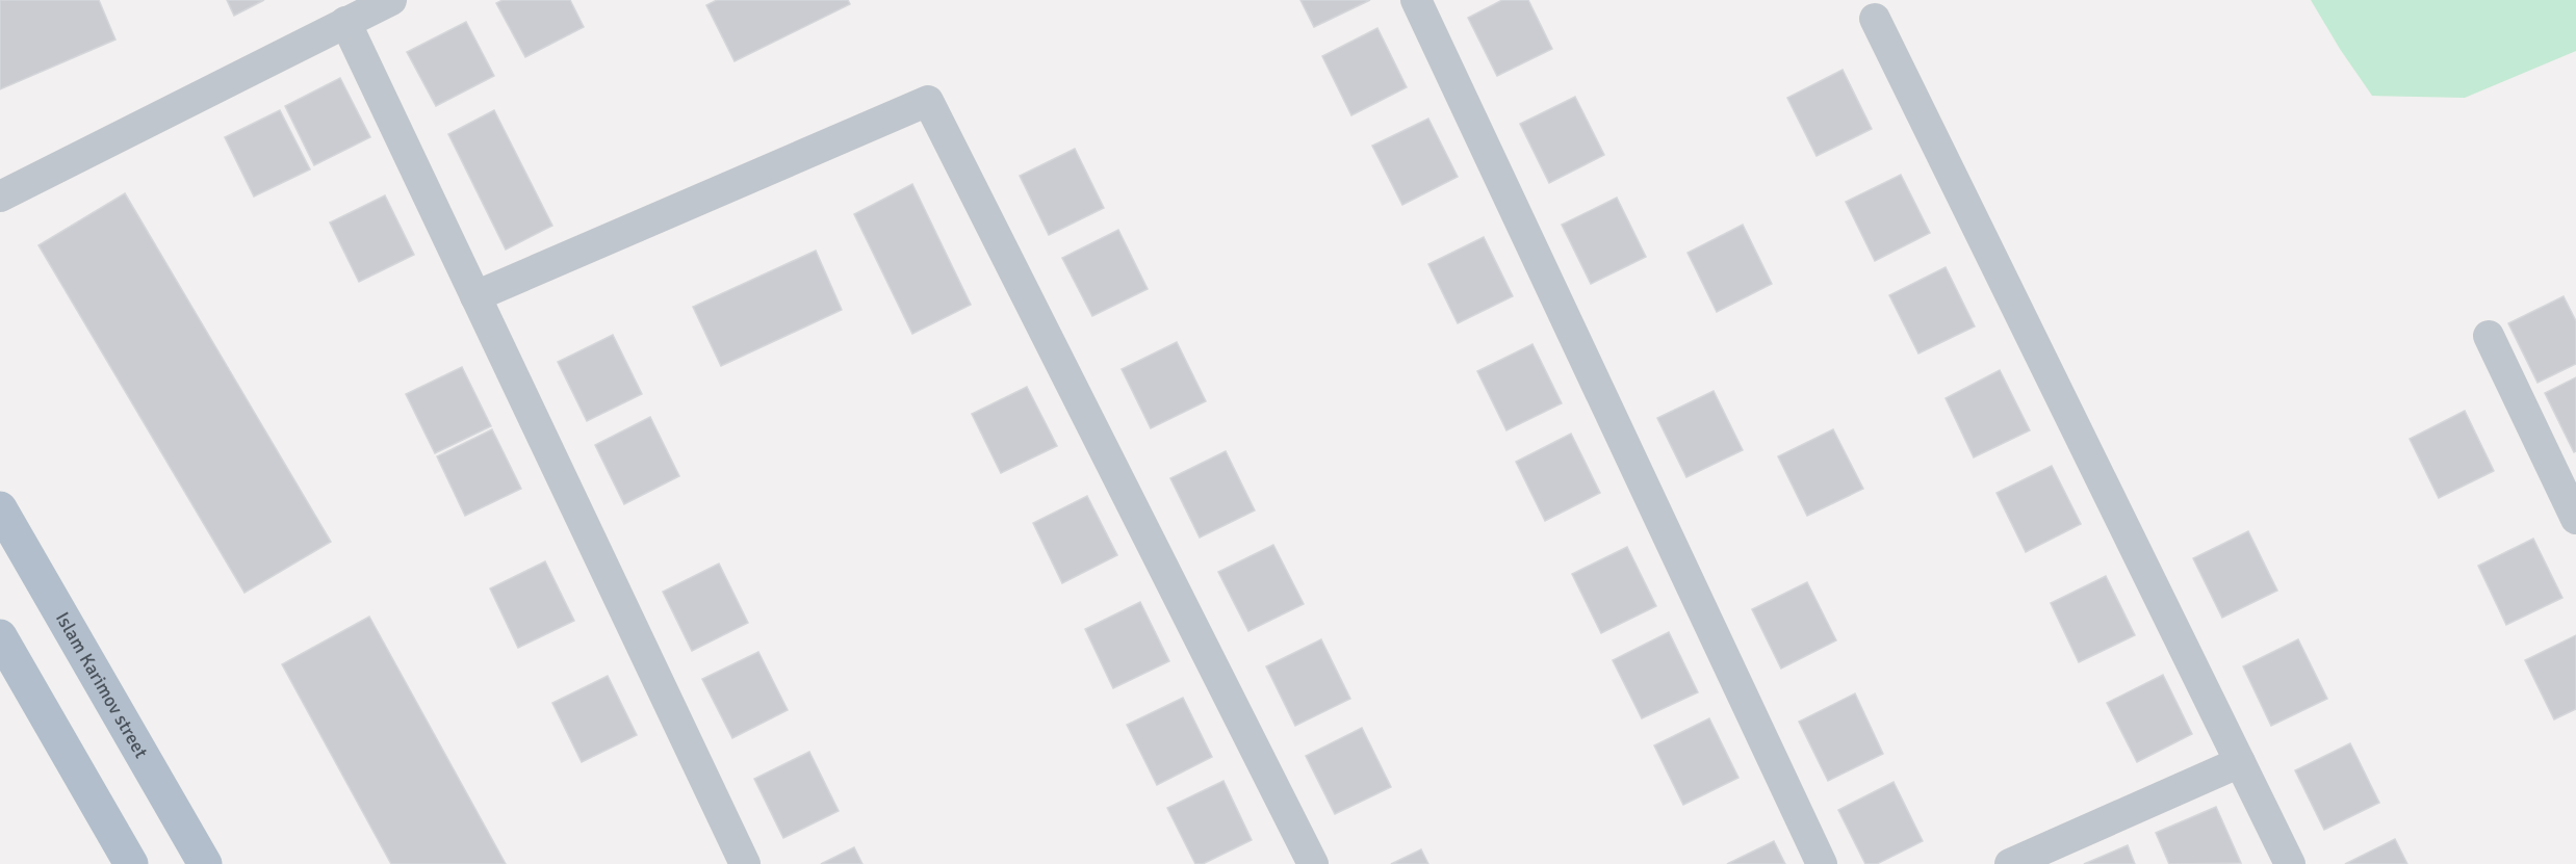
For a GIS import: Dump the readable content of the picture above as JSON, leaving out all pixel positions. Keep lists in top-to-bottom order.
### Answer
{
  "streets": {
    "main road": ["Islam Karimov street"]
  }
}
